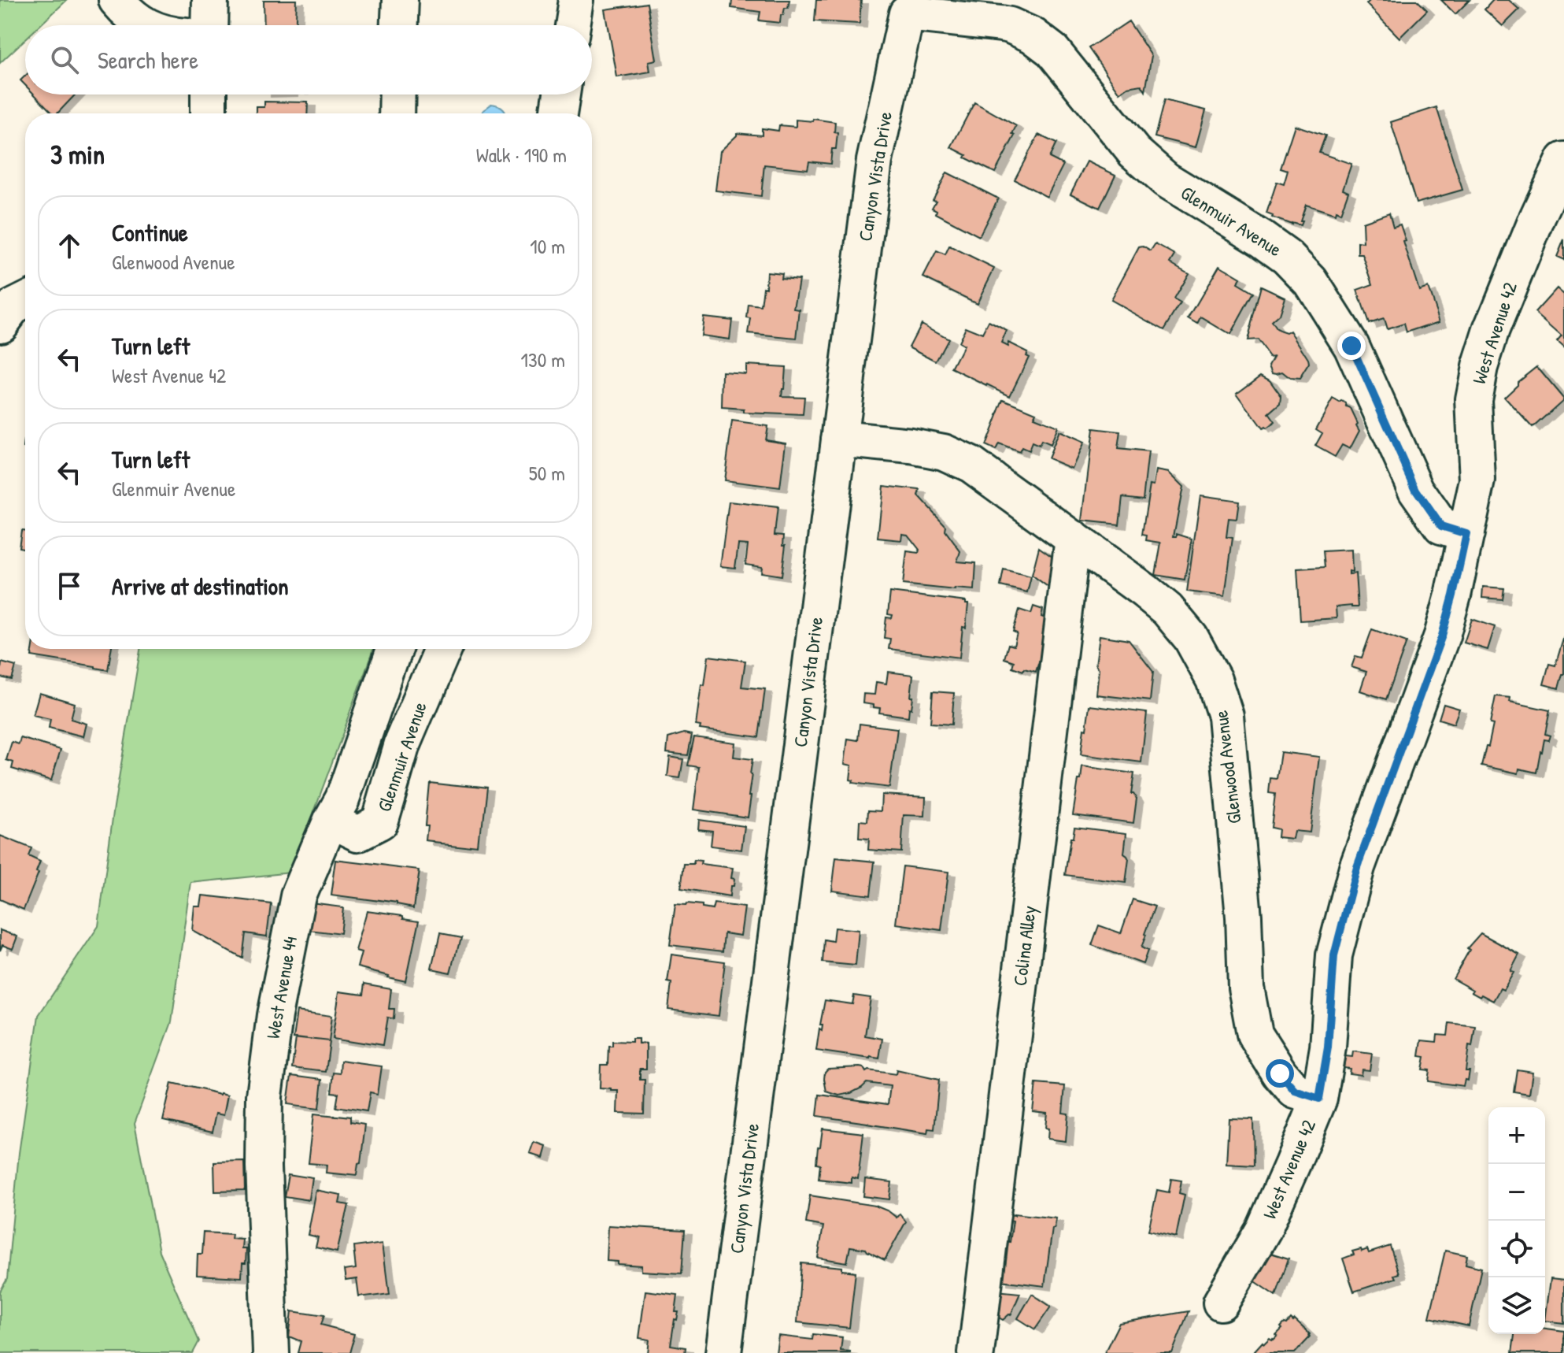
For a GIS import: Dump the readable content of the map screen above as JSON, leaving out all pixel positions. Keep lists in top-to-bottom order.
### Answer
{
  "streets": {
    "street": [
      "Canyon Vista Drive",
      "Glenmuir Avenue",
      "West Avenue 42",
      "Glenwood Avenue",
      "Colina Alley",
      "West Avenue 44"
    ]
  },
  "crossings": [
    ["Canyon Vista Drive", "Glenmuir Avenue"],
    ["Canyon Vista Drive", "Glenwood Avenue"],
    ["Glenmuir Avenue", "West Avenue 42"],
    ["Glenmuir Avenue", "West Avenue 44"],
    ["West Avenue 42", "Glenwood Avenue"],
    ["Glenwood Avenue", "Colina Alley"]
  ],
  "page": {
    "search": "Search here",
    "heading": ["3 min", "Walk · 190 m"],
    "list": [
      ["Continue", "Glenwood Avenue", "10 m"],
      ["Turn left", "West Avenue 42", "130 m"],
      ["Turn left", "Glenmuir Avenue", "50 m"],
      "Arrive at destination"
    ],
    "map_buttons": ["+", "−"]
  }
}
